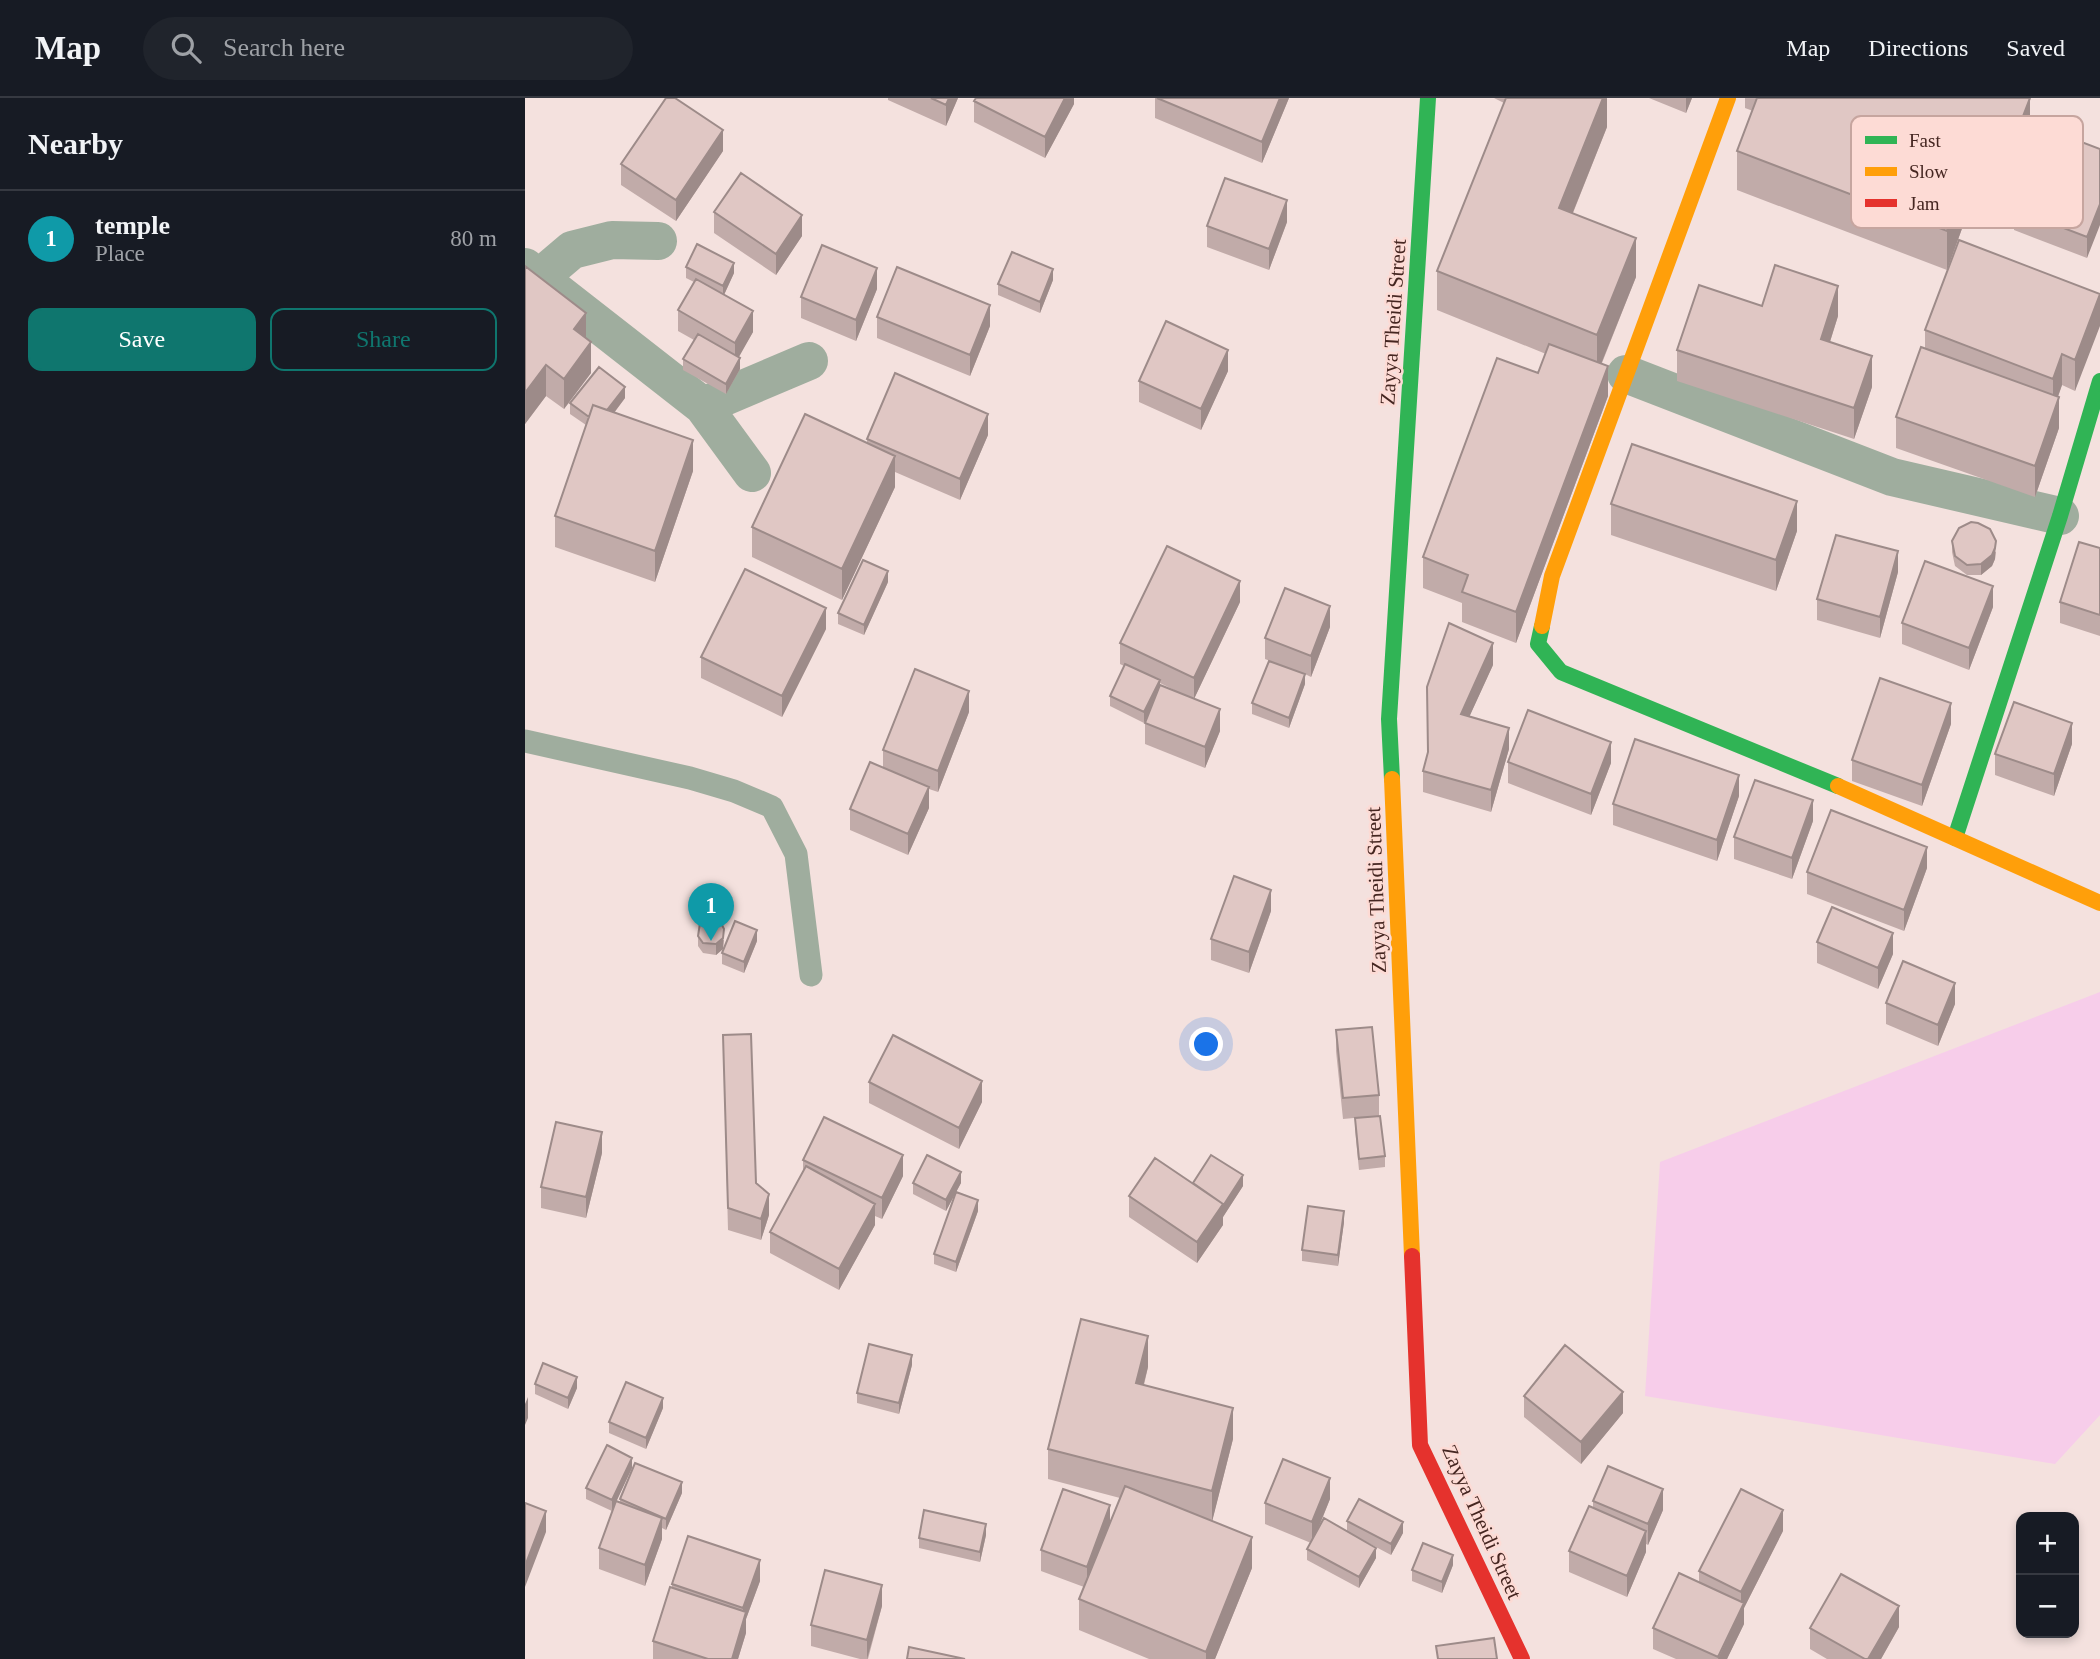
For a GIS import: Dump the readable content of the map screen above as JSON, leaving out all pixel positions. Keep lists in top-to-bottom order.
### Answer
{
  "streets": {
    "street": ["Zayya Theidi Street"]
  },
  "legend": ["Fast", "Slow", "Jam"],
  "page": {
    "header": "Map",
    "search": "Search here",
    "nav": ["Map", "Directions", "Saved"],
    "heading": "Nearby",
    "list": [
      {
        "mark": "1",
        "name": "temple",
        "note": "Place",
        "value": "80 m"
      }
    ],
    "buttons": ["Save", "Share"],
    "pins": "1",
    "map_buttons": ["+", "−"]
  }
}
